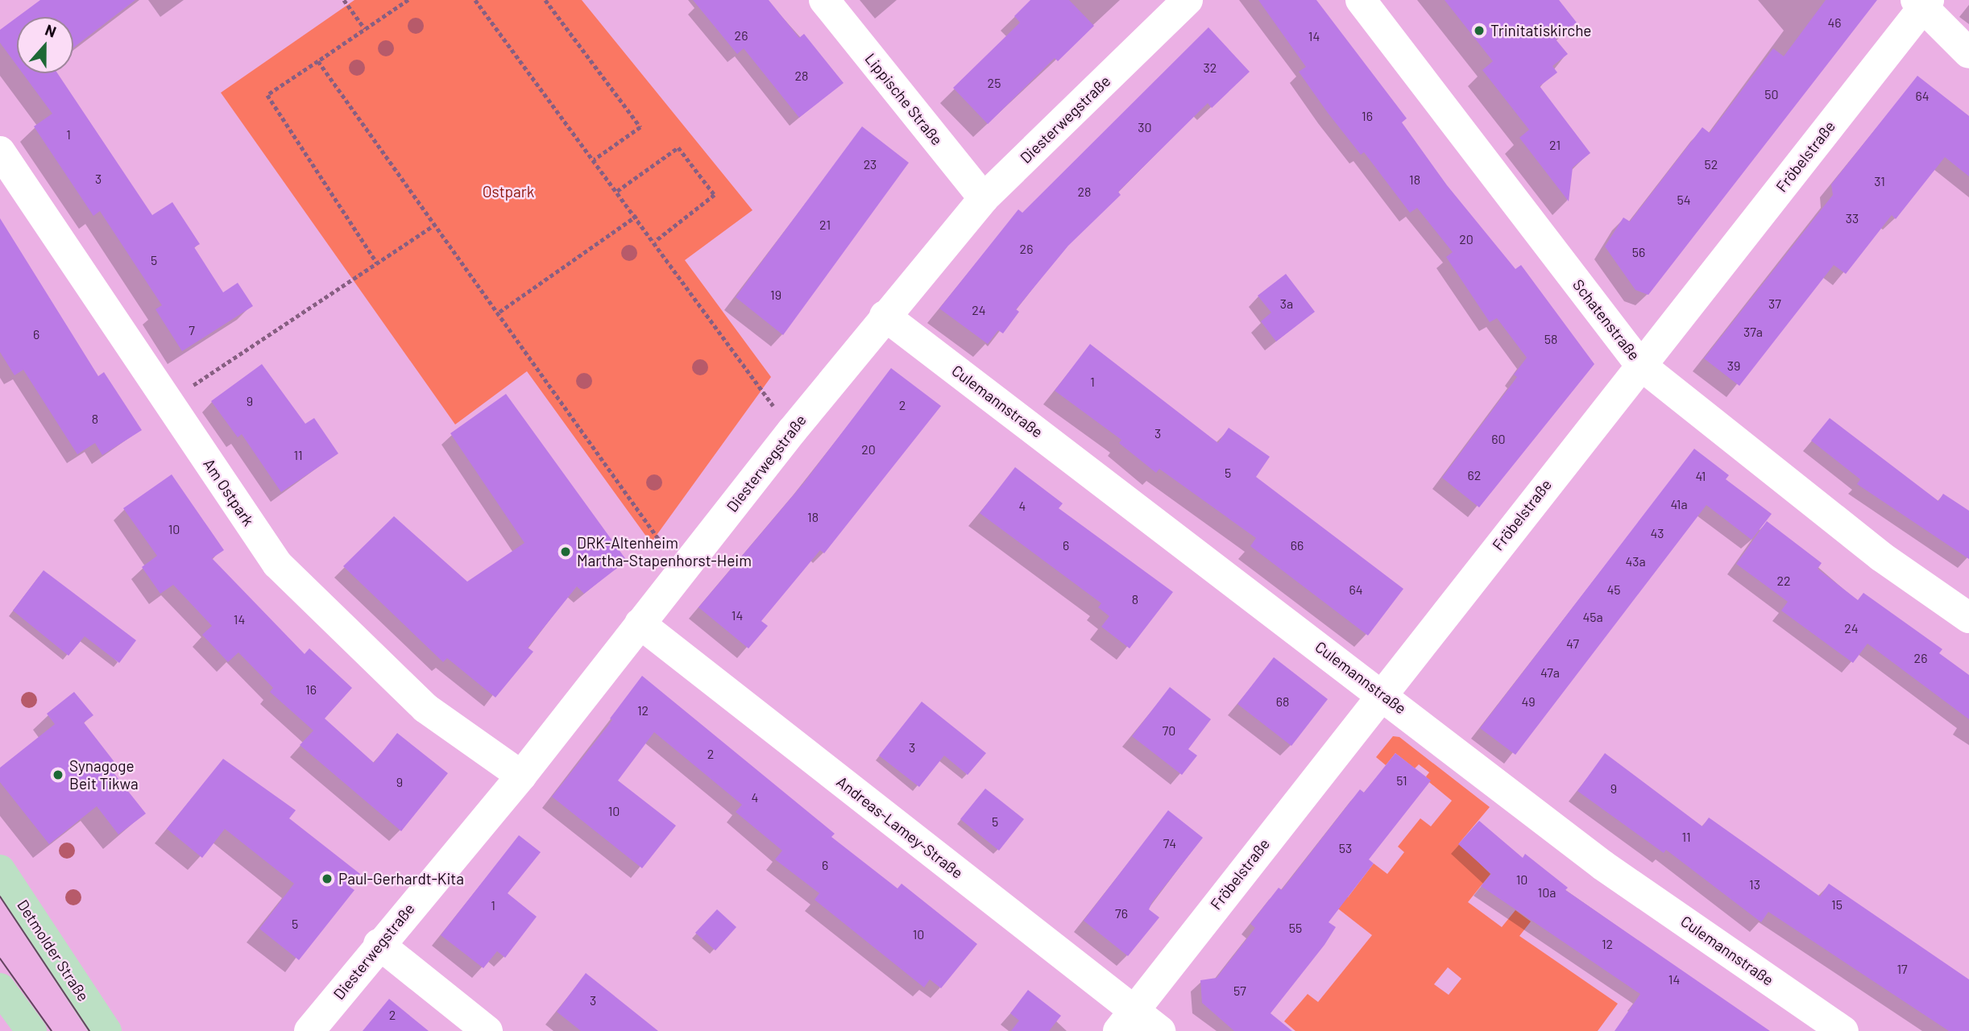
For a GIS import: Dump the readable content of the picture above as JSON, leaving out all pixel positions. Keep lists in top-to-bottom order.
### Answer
{
  "streets": {
    "main road": ["Detmolder Straße"],
    "street": [
      "Lippische Straße",
      "Diesterwegstraße",
      "Fröbelstraße",
      "Schatenstraße",
      "Culemannstraße",
      "Am Ostpark",
      "Andreas-Lamey-Straße"
    ]
  },
  "crossings": [
    ["Lippische Straße", "Diesterwegstraße"],
    ["Diesterwegstraße", "Culemannstraße"],
    ["Diesterwegstraße", "Am Ostpark"],
    ["Diesterwegstraße", "Andreas-Lamey-Straße"],
    ["Fröbelstraße", "Schatenstraße"],
    ["Fröbelstraße", "Culemannstraße"],
    ["Fröbelstraße", "Andreas-Lamey-Straße"]
  ],
  "parks": ["Ostpark"],
  "places": [
    "Trinitatiskirche",
    "DRK-Altenheim Martha-Stapenhorst-Heim",
    "Synagoge Beit Tikwa",
    "Paul-Gerhardt-Kita"
  ],
  "house_numbers": [
    "46",
    "26",
    "14",
    "32",
    "28",
    "25",
    "50",
    "64",
    "16",
    "30",
    "1",
    "21",
    "23",
    "52",
    "3",
    "18",
    "31",
    "28",
    "54",
    "33",
    "21",
    "20",
    "26",
    "56",
    "5",
    "19",
    "3a",
    "37",
    "24",
    "7",
    "37a",
    "6",
    "58",
    "39",
    "1",
    "9",
    "2",
    "8",
    "3",
    "60",
    "20",
    "11",
    "5",
    "62",
    "41",
    "41a",
    "4",
    "18",
    "10",
    "43",
    "6",
    "66",
    "43a",
    "22",
    "64",
    "45",
    "8",
    "14",
    "45a",
    "14",
    "24",
    "47",
    "26",
    "47a",
    "16",
    "68",
    "49",
    "12",
    "70",
    "3",
    "2",
    "51",
    "9",
    "9",
    "4",
    "10",
    "5",
    "11",
    "74",
    "53",
    "6",
    "10",
    "13",
    "10a",
    "15",
    "1",
    "76",
    "5",
    "55",
    "10",
    "12",
    "17",
    "14",
    "57",
    "3",
    "2"
  ],
  "north": "top"
}
